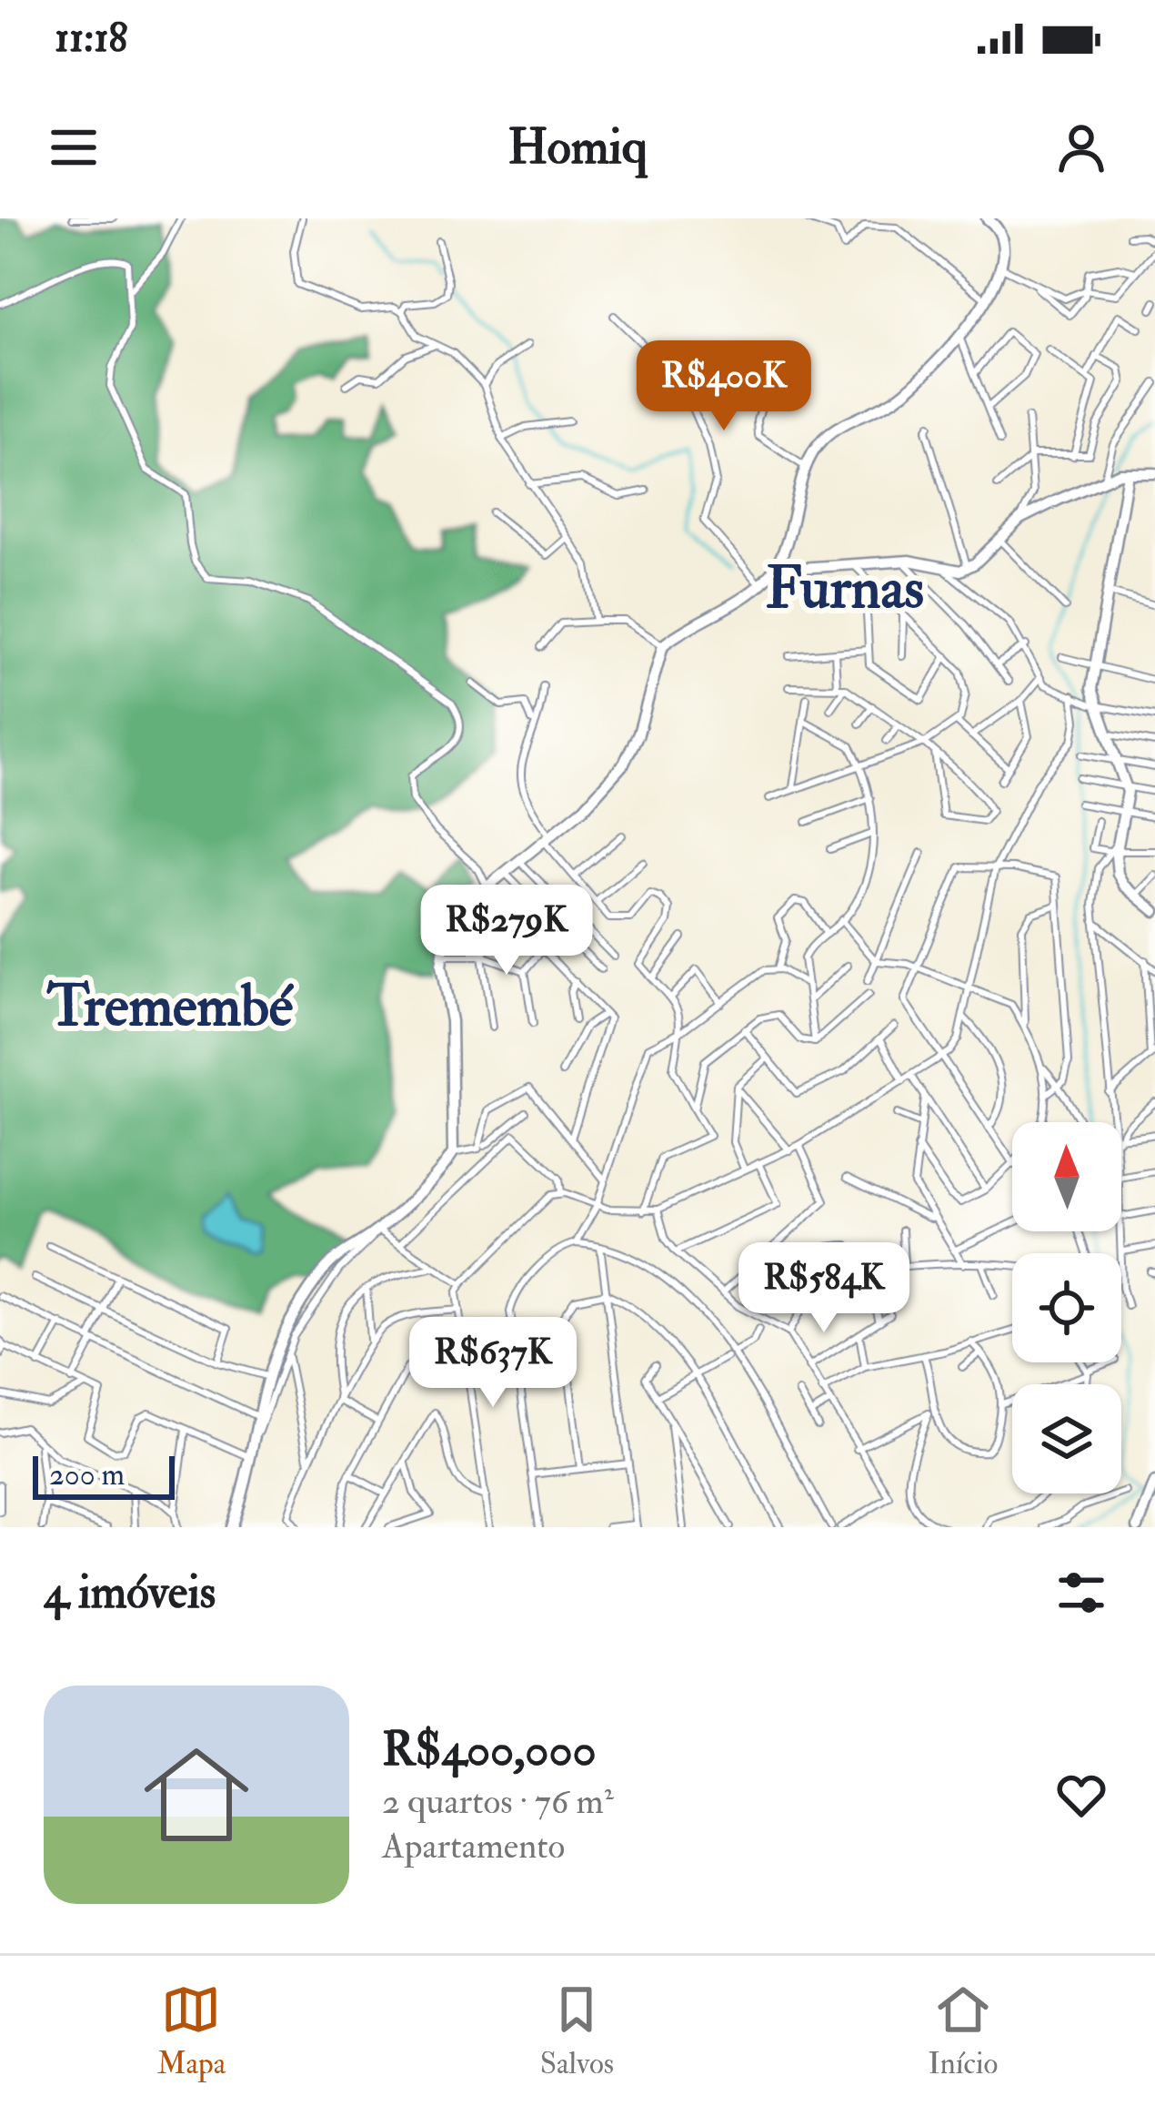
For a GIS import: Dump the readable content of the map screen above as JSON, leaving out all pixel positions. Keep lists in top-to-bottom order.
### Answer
{
  "districts": ["Furnas", "Tremembé"],
  "scale_bar": "200 m",
  "north": "top",
  "page": {
    "status": "11:18",
    "header": "Homiq",
    "price": [
      "R$400K",
      "R$279K",
      "R$584K",
      "R$637K"
    ],
    "scale": "200 m",
    "heading": "4 imóveis",
    "list": [
      {
        "name": "R$400,000",
        "note": "2 quartos · 76 m² · Apartamento"
      }
    ],
    "tabs": ["Mapa", "Salvos", "Início"]
  }
}
